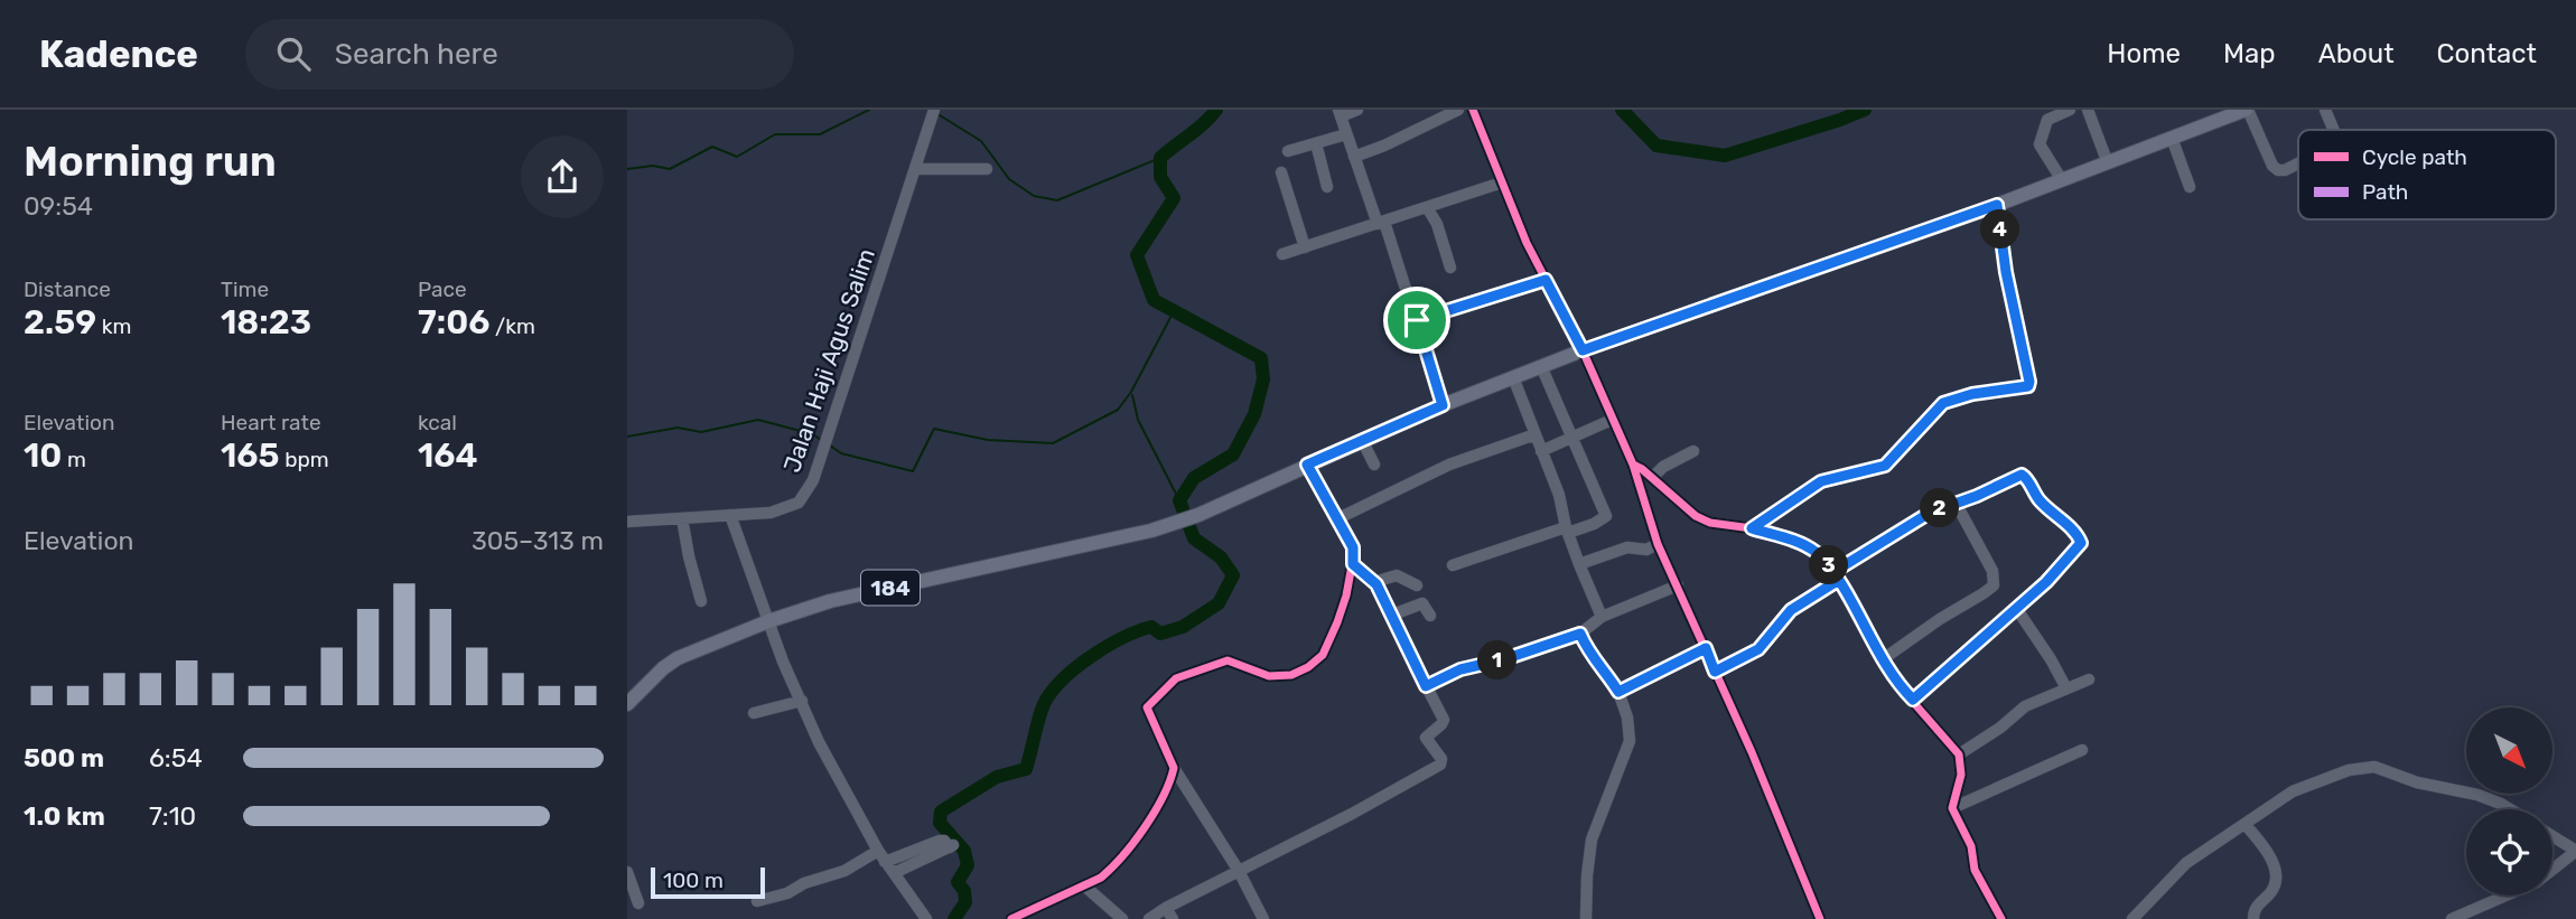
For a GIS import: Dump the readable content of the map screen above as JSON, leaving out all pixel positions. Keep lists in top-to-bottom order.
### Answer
{
  "streets": {
    "main road": ["184"],
    "street": ["Jalan Haji Agus Salim"]
  },
  "legend": ["Cycle path", "Path"],
  "scale_bar": "100 m",
  "north": "bottom right",
  "page": {
    "header": "Kadence",
    "search": "Search here",
    "nav": [
      "Home",
      "Map",
      "About",
      "Contact"
    ],
    "heading": ["Morning run", "09:54"],
    "pins": [
      "4",
      "2",
      "3",
      "1"
    ],
    "stats": [
      ["Distance", "2.59 km"],
      ["Time", "18:23"],
      ["Pace", "7:06 /km"],
      ["Elevation", "10 m"],
      ["Heart rate", "165 bpm"],
      ["kcal", "164"]
    ],
    "chart": ["Elevation", "305–313 m"],
    "list": [
      {
        "name": "500 m",
        "note": "6:54"
      },
      {
        "name": "1.0 km",
        "note": "7:10"
      }
    ],
    "scale": "100 m"
  }
}
